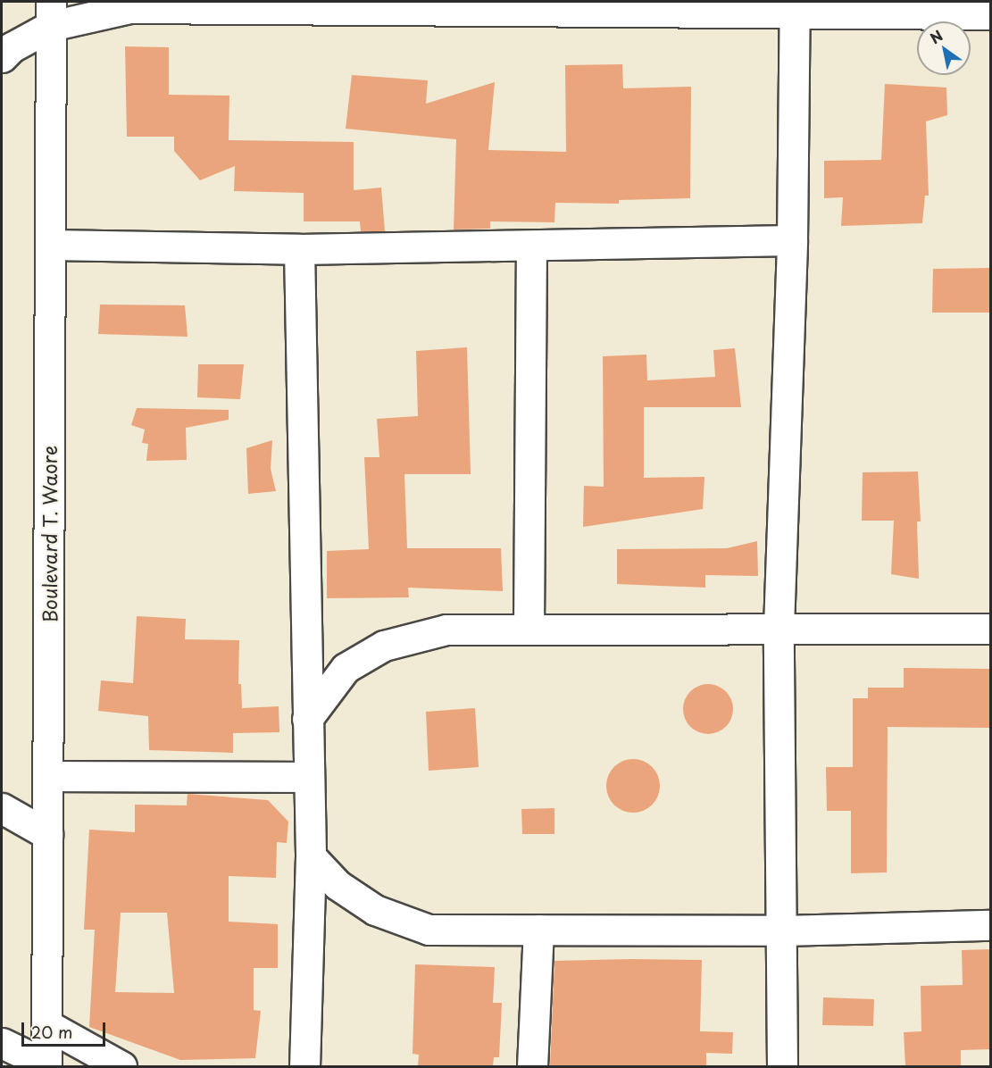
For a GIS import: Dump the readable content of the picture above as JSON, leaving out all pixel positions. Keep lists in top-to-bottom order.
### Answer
{
  "streets": {
    "street": ["Boulevard T. Waore"]
  },
  "scale_bar": "20 m",
  "north": "top left"
}
